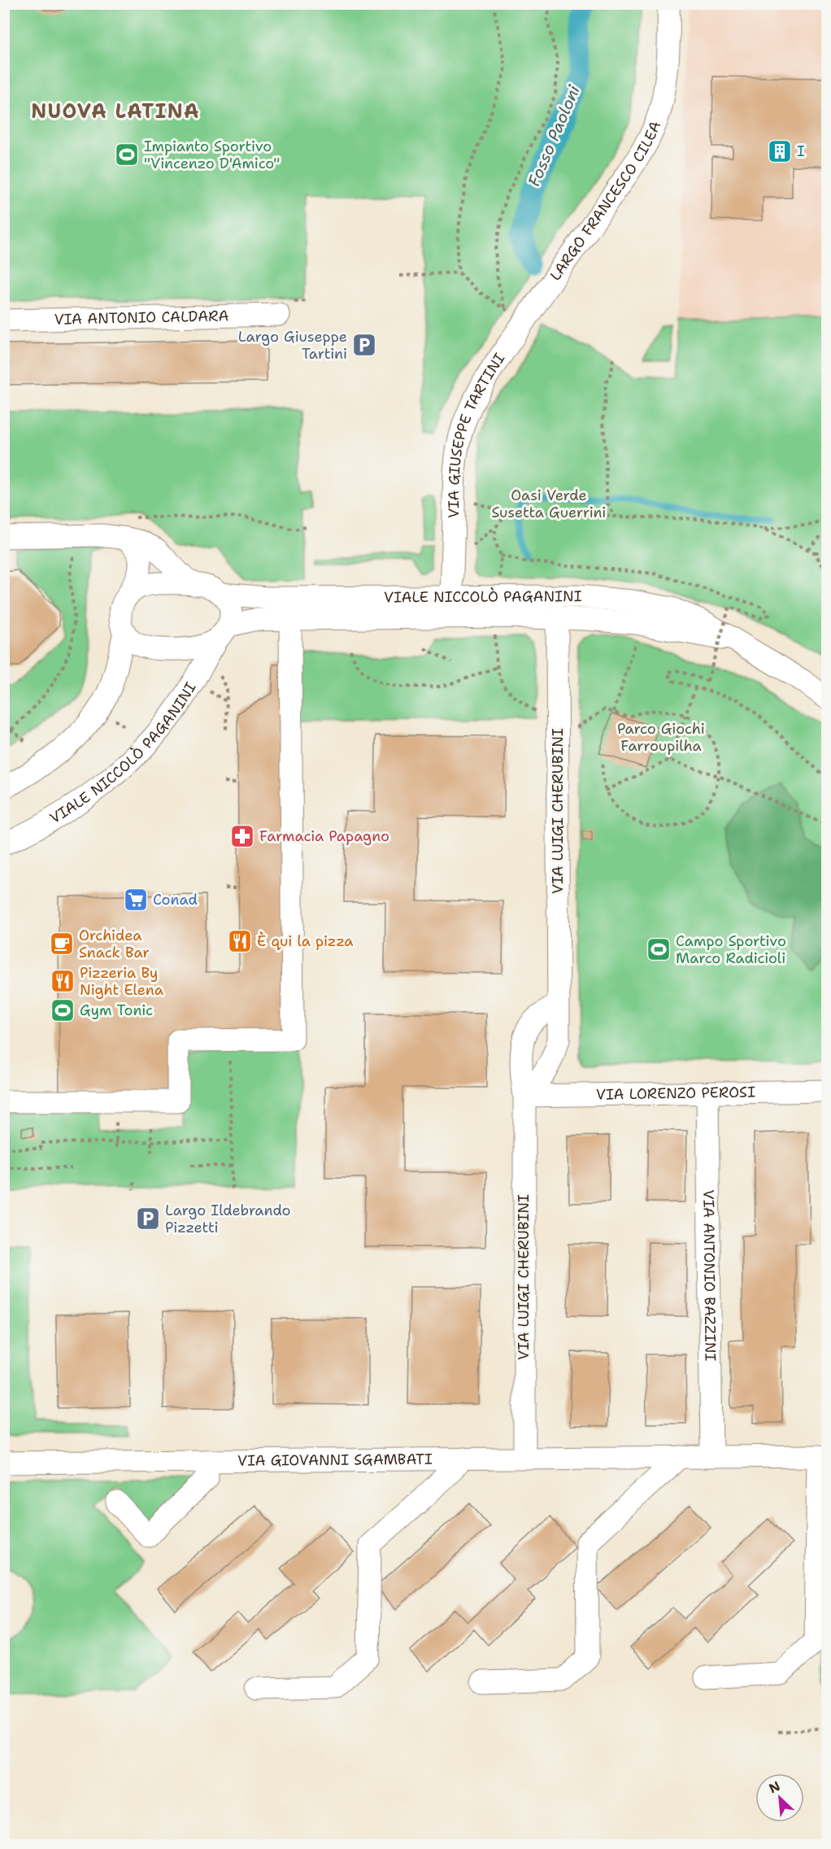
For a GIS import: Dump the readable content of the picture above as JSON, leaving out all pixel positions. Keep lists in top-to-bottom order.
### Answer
{
  "streets": {
    "street": [
      "LARGO FRANCESCO CILEA",
      "VIA ANTONIO CALDARA",
      "VIA GIUSEPPE TARTINI",
      "VIALE NICCOLÒ PAGANINI",
      "VIA LUIGI CHERUBINI",
      "VIA LORENZO PEROSI",
      "VIA ANTONIO BAZZINI",
      "VIA GIOVANNI SGAMBATI"
    ]
  },
  "crossings": [
    ["LARGO FRANCESCO CILEA", "VIA GIUSEPPE TARTINI"],
    ["VIA GIUSEPPE TARTINI", "VIALE NICCOLÒ PAGANINI"],
    ["VIALE NICCOLÒ PAGANINI", "VIA LUIGI CHERUBINI"],
    ["VIA LUIGI CHERUBINI", "VIA LORENZO PEROSI"],
    ["VIA LUIGI CHERUBINI", "VIA GIOVANNI SGAMBATI"],
    ["VIA LORENZO PEROSI", "VIA ANTONIO BAZZINI"],
    ["VIA ANTONIO BAZZINI", "VIA GIOVANNI SGAMBATI"]
  ],
  "districts": ["NUOVA LATINA"],
  "water": ["Fosso Paoloni"],
  "parks": ["Oasi Verde Susetta Guerrini", "Parco Giochi Farroupilha"],
  "places": {
    "building": ["I"],
    "sports": ["Impianto Sportivo \"Vincenzo D'Amico\"", "Campo Sportivo Marco Radicioli", "Gym Tonic"],
    "parking": ["Largo Giuseppe Tartini", "Largo Ildebrando Pizzetti"],
    "pharmacy": ["Farmacia Papagno"],
    "supermarket": ["Conad"],
    "restaurant": ["È qui la pizza", "Pizzeria By Night Elena"],
    "cafe": ["Orchidea Snack Bar"]
  },
  "north": "top left"
}
